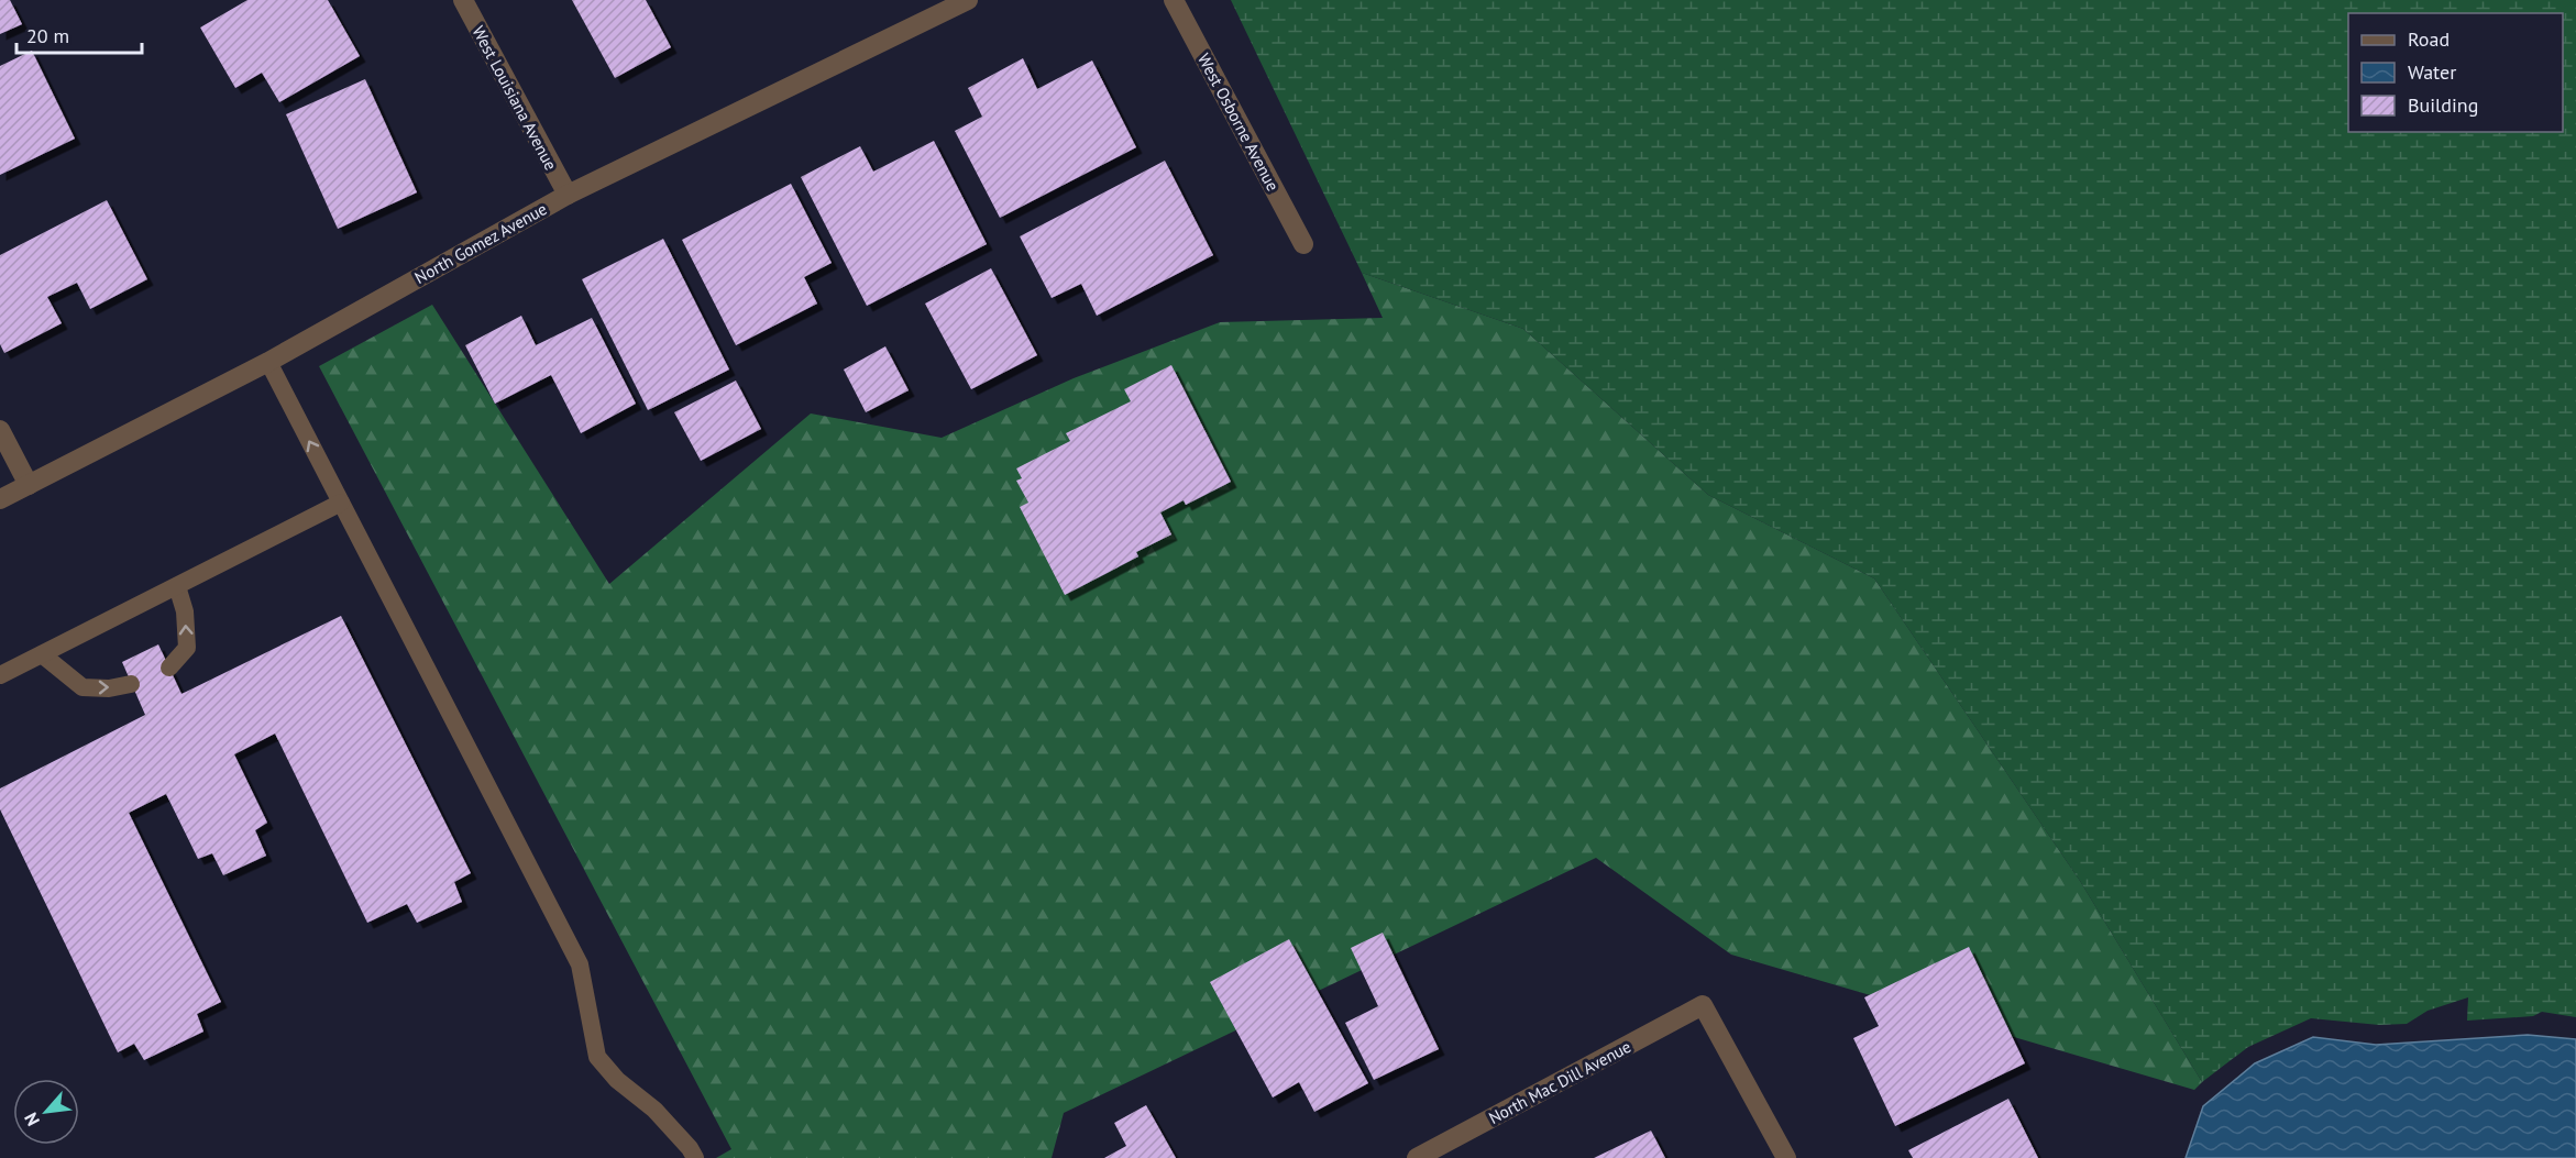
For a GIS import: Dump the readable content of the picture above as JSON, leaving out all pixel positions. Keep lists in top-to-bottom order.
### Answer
{
  "streets": {
    "street": [
      "West Louisiana Avenue",
      "West Osborne Avenue",
      "North Gomez Avenue",
      "North Mac Dill Avenue"
    ]
  },
  "crossings": [
    ["West Louisiana Avenue", "North Gomez Avenue"]
  ],
  "legend": ["Road", "Water", "Building"],
  "scale_bar": "20 m",
  "north": "bottom left"
}
